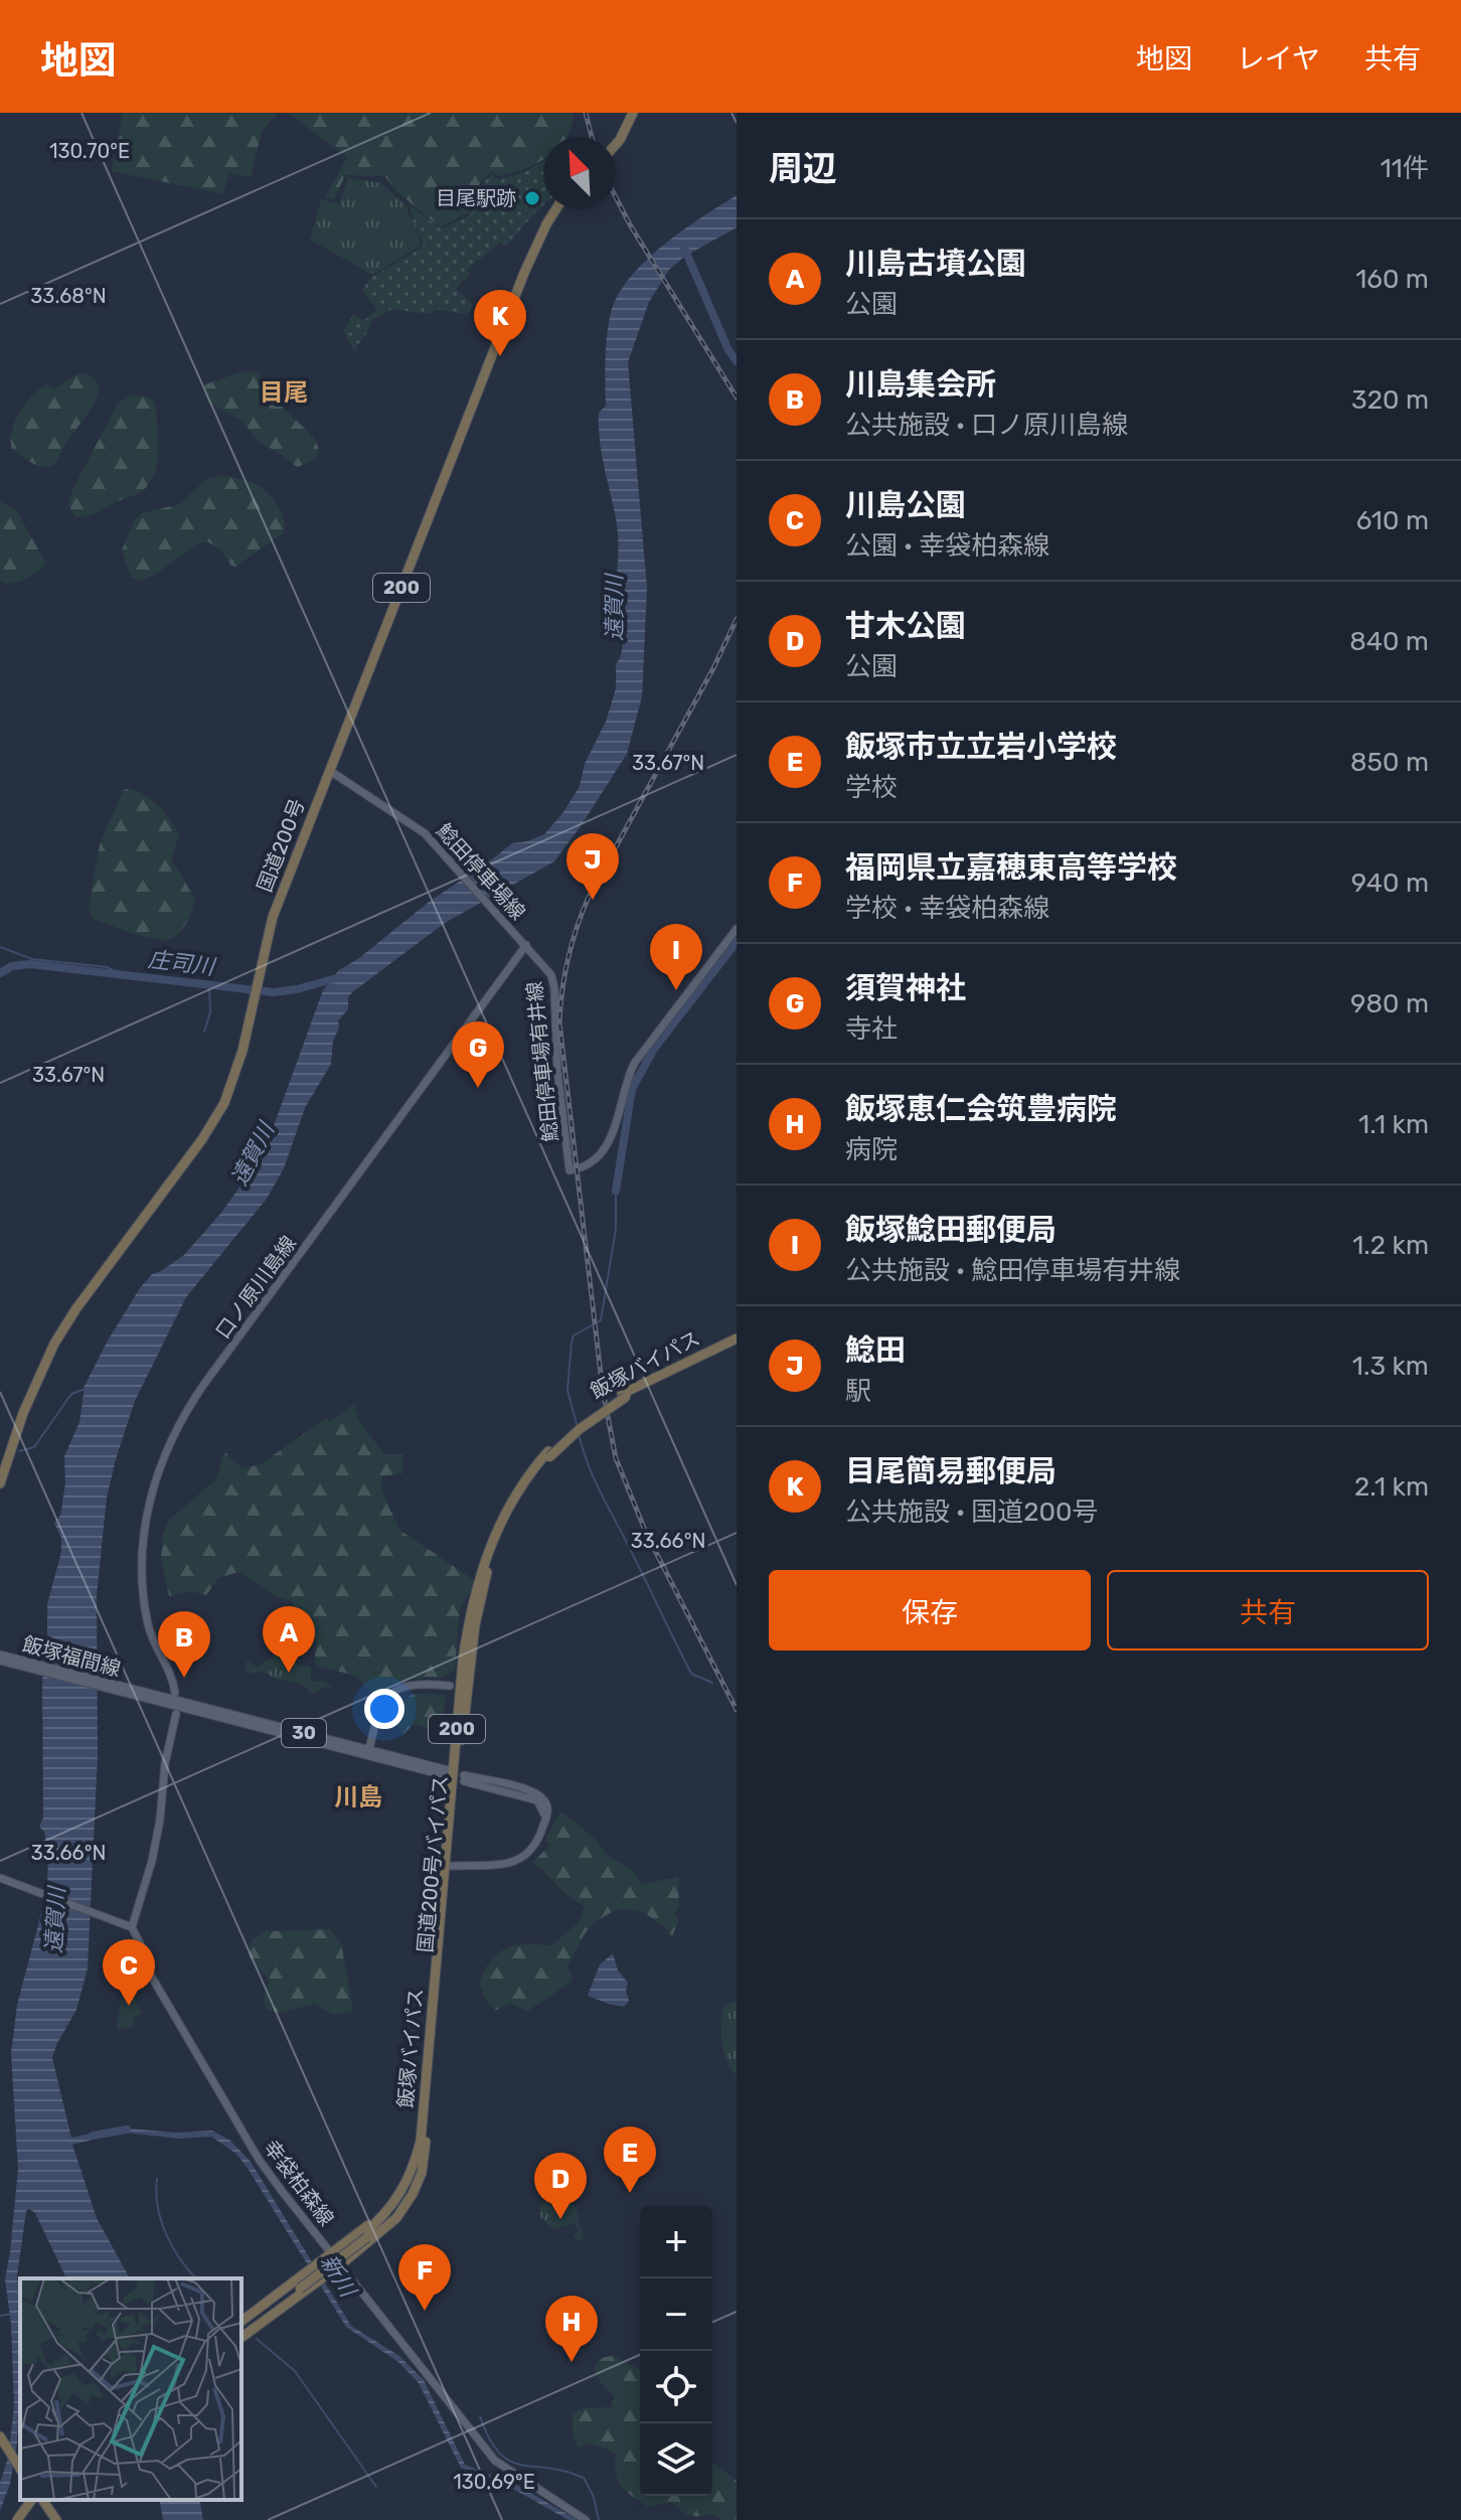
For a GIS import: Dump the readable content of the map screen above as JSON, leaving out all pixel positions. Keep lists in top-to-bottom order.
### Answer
{
  "streets": {
    "highway": [
      "200",
      "国道200号",
      "飯塚バイパス",
      "国道200号バイパス"
    ],
    "main road": [
      "鯰田停車場線",
      "鯰田停車場有井線",
      "口ノ原川島線",
      "飯塚福間線",
      "30",
      "幸袋柏森線"
    ]
  },
  "crossings": [
    ["200", "国道200号バイパス"],
    ["国道200号", "鯰田停車場線"],
    ["鯰田停車場線", "鯰田停車場有井線"],
    ["鯰田停車場線", "口ノ原川島線"],
    ["鯰田停車場有井線", "口ノ原川島線"],
    ["飯塚バイパス", "国道200号バイパス"]
  ],
  "districts": ["目尾", "川島"],
  "water": ["遠賀川", "庄司川", "新川"],
  "places": ["目尾駅跡"],
  "north": "top left",
  "page": {
    "header": "地図",
    "nav": ["地図", "レイヤ", "共有"],
    "heading": ["周辺", "11件"],
    "list": [
      {
        "mark": "A",
        "name": "川島古墳公園",
        "note": "公園",
        "value": "160 m"
      },
      {
        "mark": "B",
        "name": "川島集会所",
        "note": "公共施設 · 口ノ原川島線",
        "value": "320 m"
      },
      {
        "mark": "C",
        "name": "川島公園",
        "note": "公園 · 幸袋柏森線",
        "value": "610 m"
      },
      {
        "mark": "D",
        "name": "甘木公園",
        "note": "公園",
        "value": "840 m"
      },
      {
        "mark": "E",
        "name": "飯塚市立立岩小学校",
        "note": "学校",
        "value": "850 m"
      },
      {
        "mark": "F",
        "name": "福岡県立嘉穂東高等学校",
        "note": "学校 · 幸袋柏森線",
        "value": "940 m"
      },
      {
        "mark": "G",
        "name": "須賀神社",
        "note": "寺社",
        "value": "980 m"
      },
      {
        "mark": "H",
        "name": "飯塚恵仁会筑豊病院",
        "note": "病院",
        "value": "1.1 km"
      },
      {
        "mark": "I",
        "name": "飯塚鯰田郵便局",
        "note": "公共施設 · 鯰田停車場有井線",
        "value": "1.2 km"
      },
      {
        "mark": "J",
        "name": "鯰田",
        "note": "駅",
        "value": "1.3 km"
      },
      {
        "mark": "K",
        "name": "目尾簡易郵便局",
        "note": "公共施設 · 国道200号",
        "value": "2.1 km"
      }
    ],
    "pins": [
      "K",
      "J",
      "I",
      "G",
      "A",
      "B",
      "C",
      "E",
      "D",
      "F",
      "H"
    ],
    "buttons": ["保存", "共有"],
    "map_buttons": ["+", "−"]
  },
  "coordinates": [
    "130.70°E",
    "33.68°N",
    "33.67°N",
    "33.66°N",
    "130.69°E"
  ]
}
